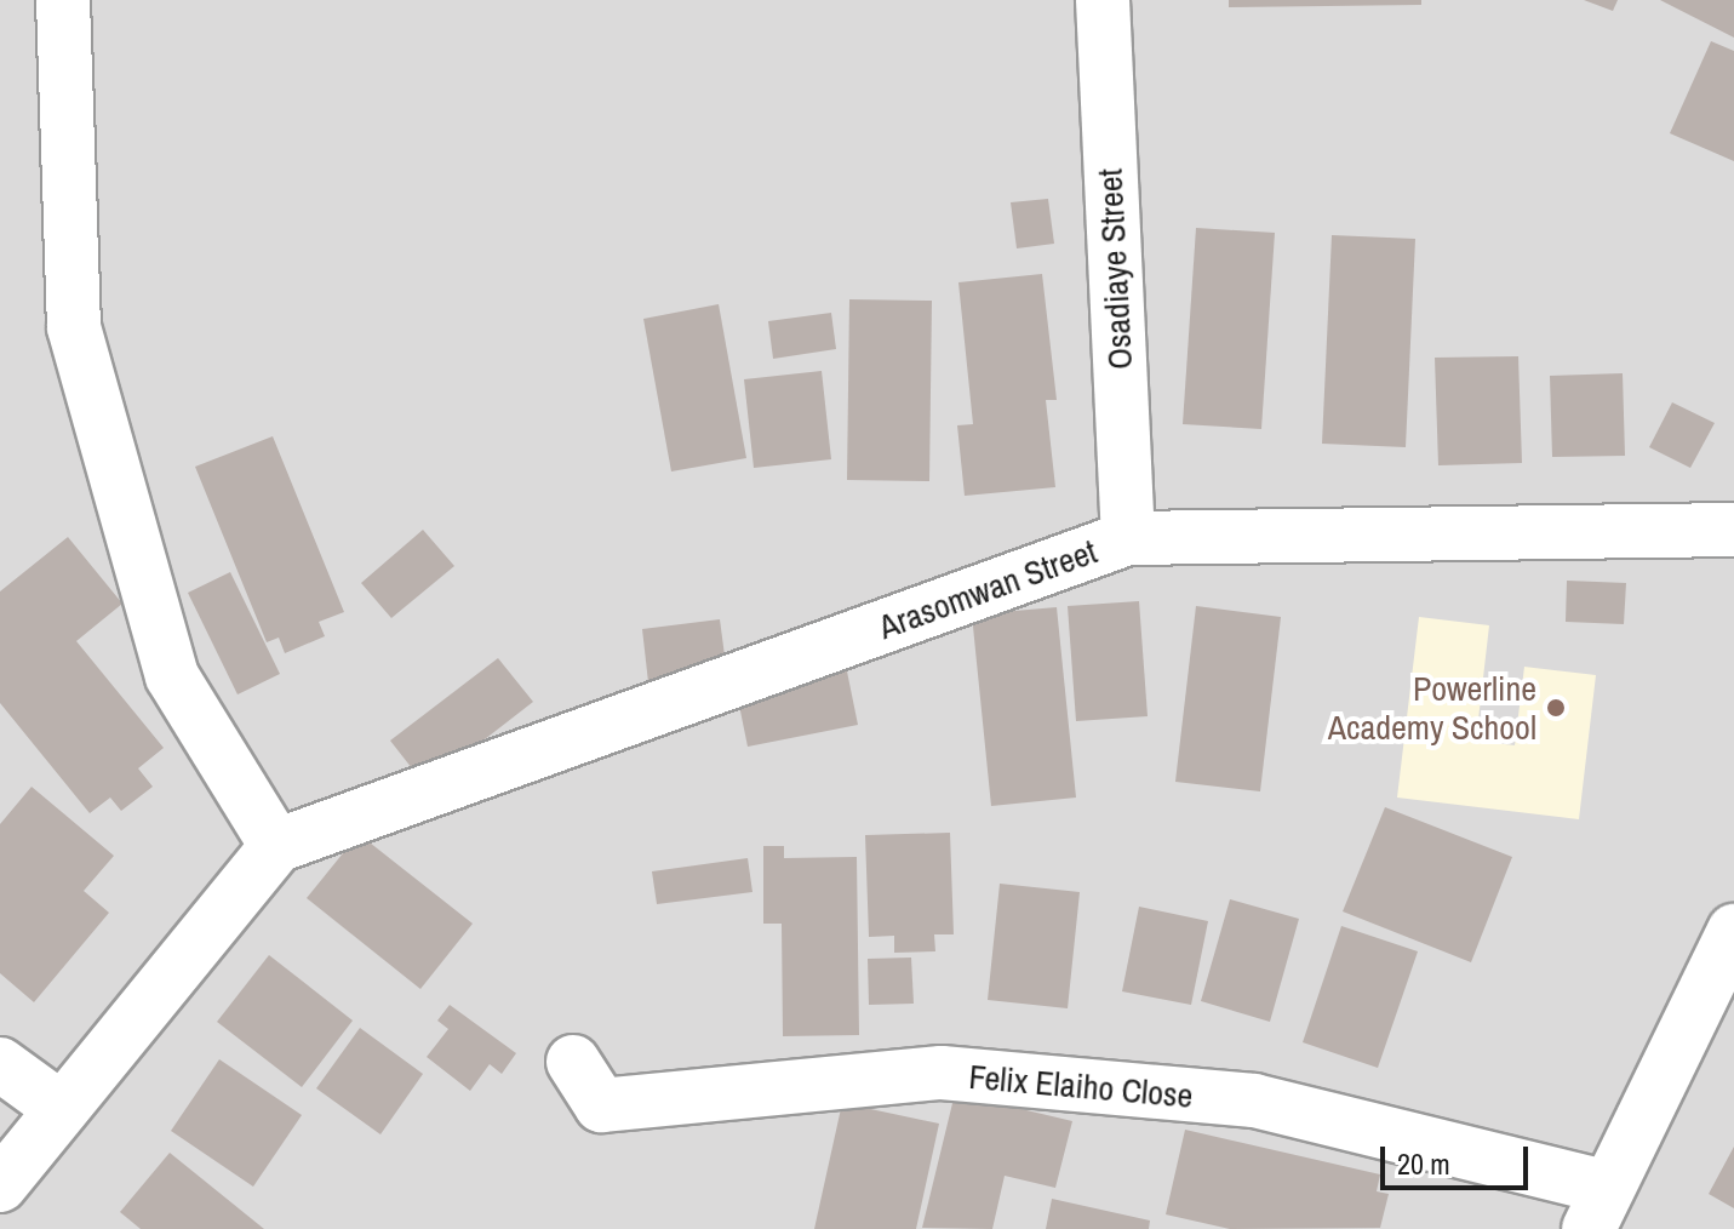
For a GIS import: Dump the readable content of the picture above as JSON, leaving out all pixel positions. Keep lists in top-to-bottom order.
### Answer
{
  "streets": {
    "street": ["Osadiaye Street", "Arasomwan Street", "Felix Elaiho Close"]
  },
  "crossings": [
    ["Osadiaye Street", "Arasomwan Street"]
  ],
  "places": ["Powerline Academy School"],
  "scale_bar": "20 m"
}
